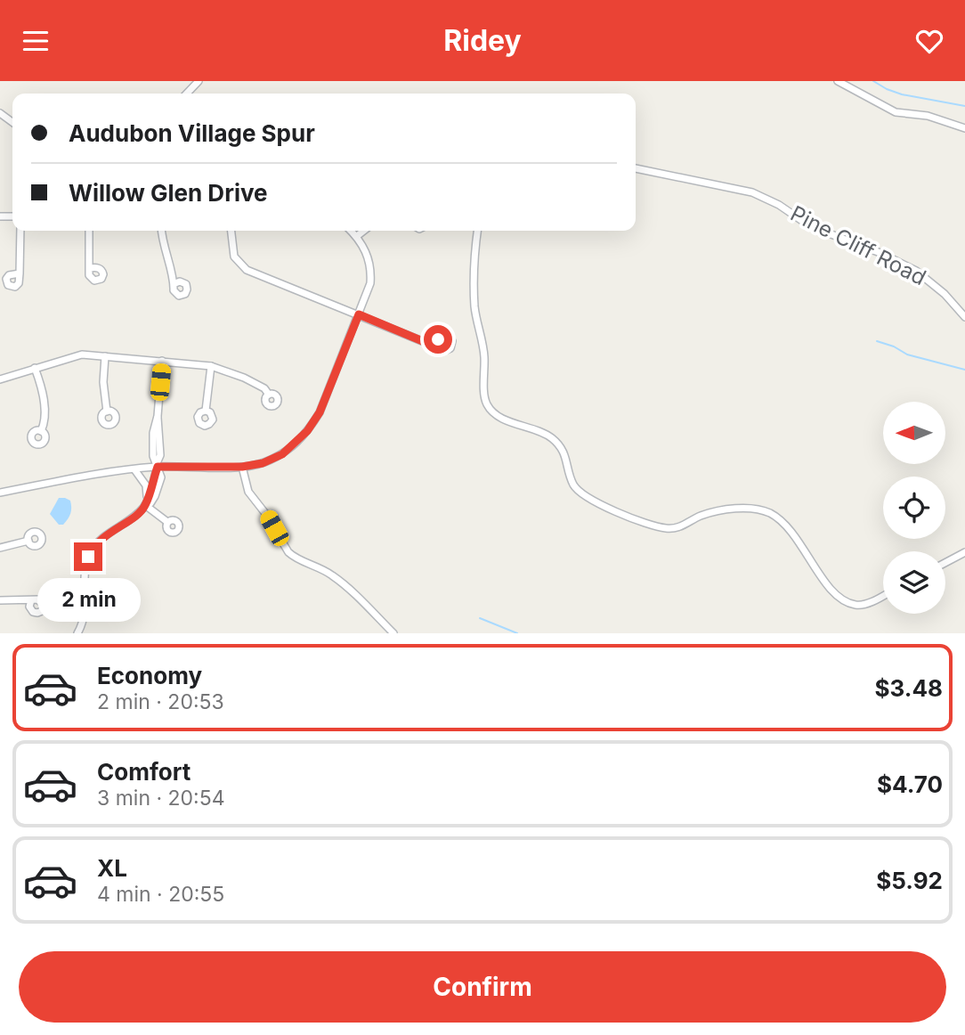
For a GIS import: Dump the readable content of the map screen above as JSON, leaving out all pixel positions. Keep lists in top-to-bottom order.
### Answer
{
  "streets": {
    "street": ["Pine Cliff Road"]
  },
  "north": "left",
  "page": {
    "header": "Ridey",
    "banner": ["Audubon Village Spur", "Willow Glen Drive"],
    "bubble": "2 min",
    "list": [
      {
        "name": "Economy",
        "note": "2 min · 20:53",
        "value": "$3.48"
      },
      {
        "name": "Comfort",
        "note": "3 min · 20:54",
        "value": "$4.70"
      },
      {
        "name": "XL",
        "note": "4 min · 20:55",
        "value": "$5.92"
      }
    ],
    "buttons": "Confirm"
  }
}
